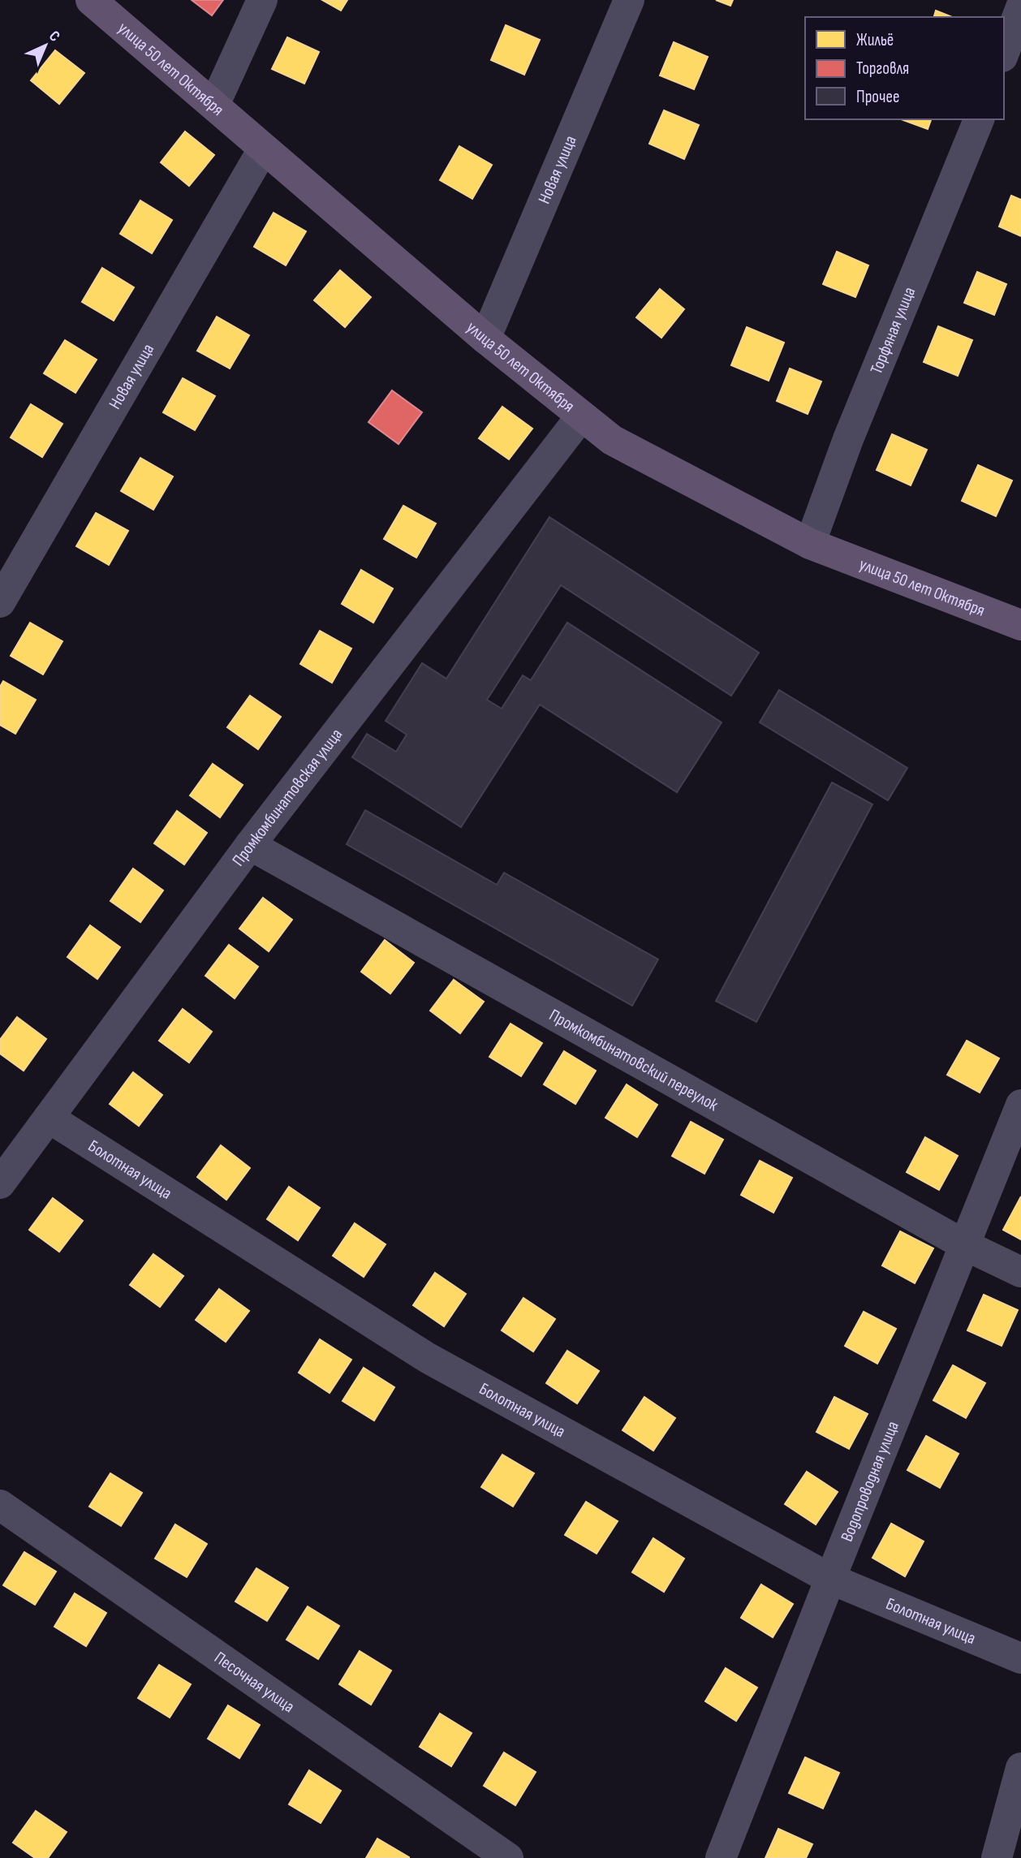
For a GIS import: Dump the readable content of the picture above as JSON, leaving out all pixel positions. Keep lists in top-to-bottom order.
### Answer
{
  "streets": {
    "main road": ["улица 50 лет Октября"],
    "street": [
      "Новая улица",
      "Торфяная улица",
      "Промкомбинатовская улица",
      "Промкомбинатовский переулок",
      "Болотная улица",
      "Водопроводная улица",
      "Песочная улица"
    ]
  },
  "crossings": [
    ["улица 50 лет Октября", "Новая улица"],
    ["улица 50 лет Октября", "Торфяная улица"],
    ["улица 50 лет Октября", "Промкомбинатовская улица"],
    ["Промкомбинатовская улица", "Промкомбинатовский переулок"],
    ["Промкомбинатовская улица", "Болотная улица"],
    ["Промкомбинатовский переулок", "Водопроводная улица"],
    ["Болотная улица", "Водопроводная улица"]
  ],
  "legend": ["Жильё", "Торговля", "Прочее"],
  "north": "top right"
}
